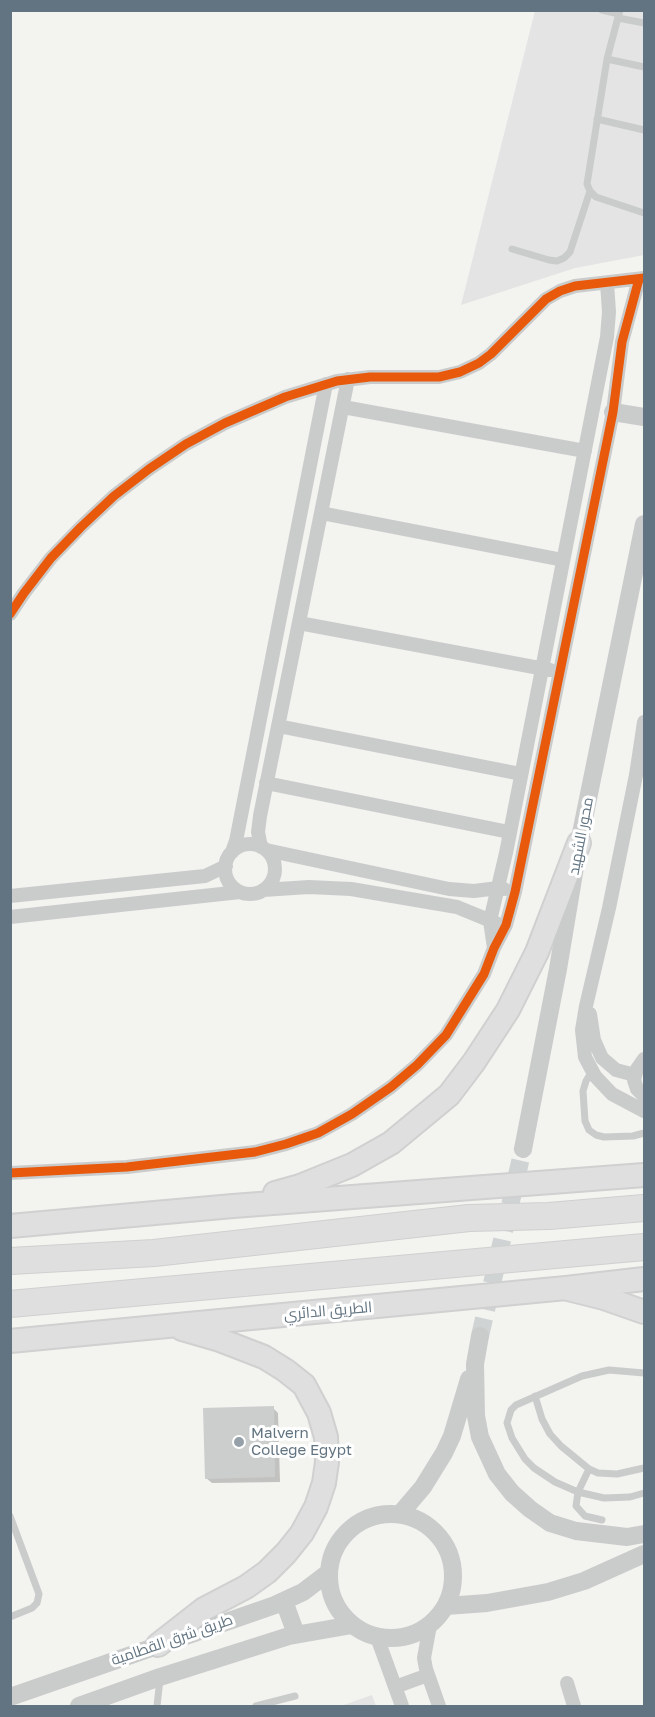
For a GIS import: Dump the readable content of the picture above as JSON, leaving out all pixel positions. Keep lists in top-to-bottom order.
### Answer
{
  "streets": {
    "main road": ["الطريق الدائري"],
    "street": ["محور الشهيد", "طريق شرق القطامية"]
  },
  "places": ["Malvern College Egypt"]
}
